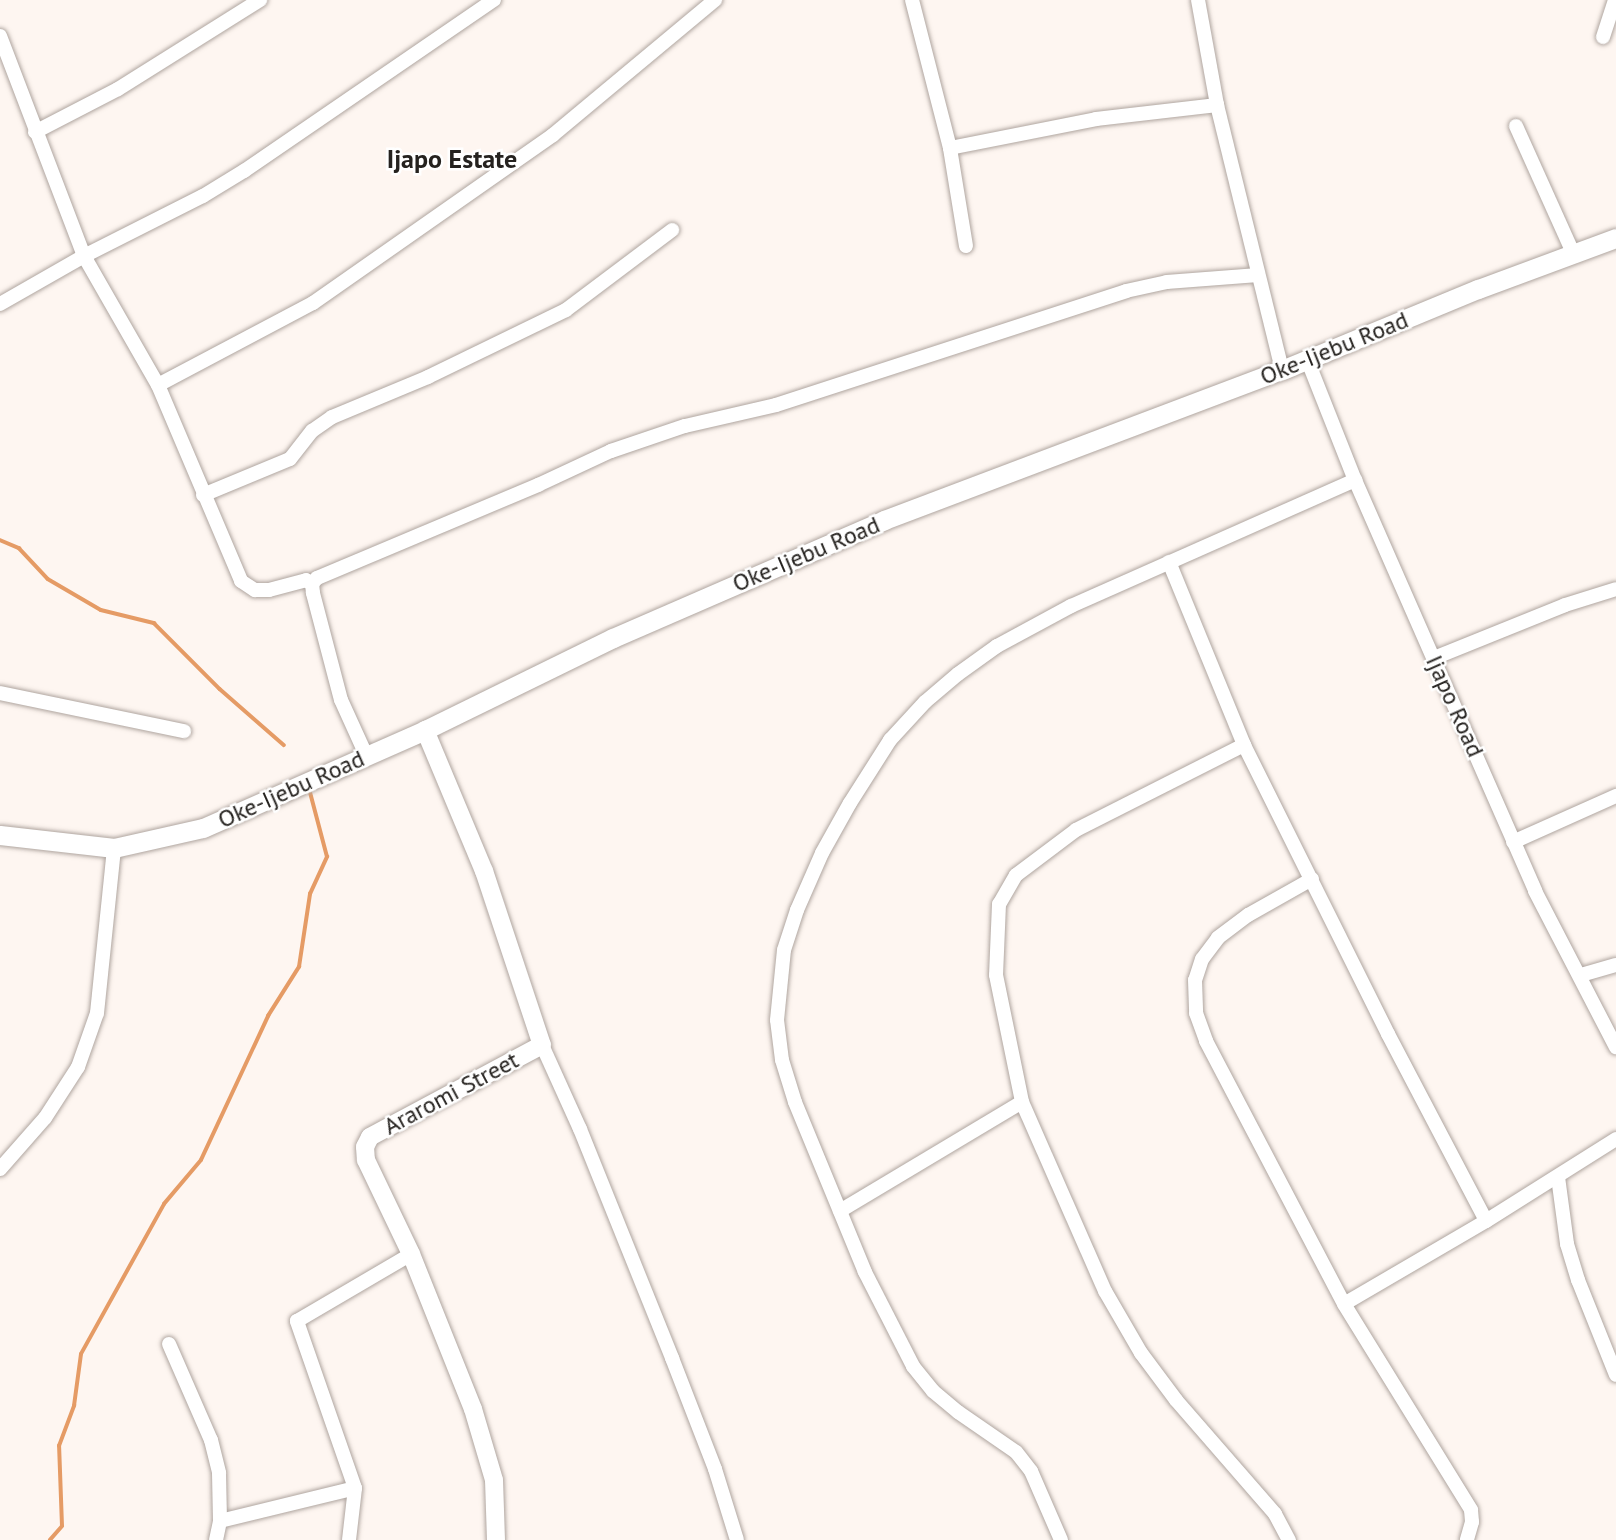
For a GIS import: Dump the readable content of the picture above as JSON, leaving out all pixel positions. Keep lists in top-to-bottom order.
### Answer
{
  "streets": {
    "main road": ["Oke-Ijebu Road"],
    "street": ["Ijapo Road", "Araromi Street"]
  },
  "crossings": [
    ["Oke-Ijebu Road", "Ijapo Road"],
    ["Oke-Ijebu Road", "Araromi Street"]
  ],
  "districts": ["Ijapo Estate"]
}
